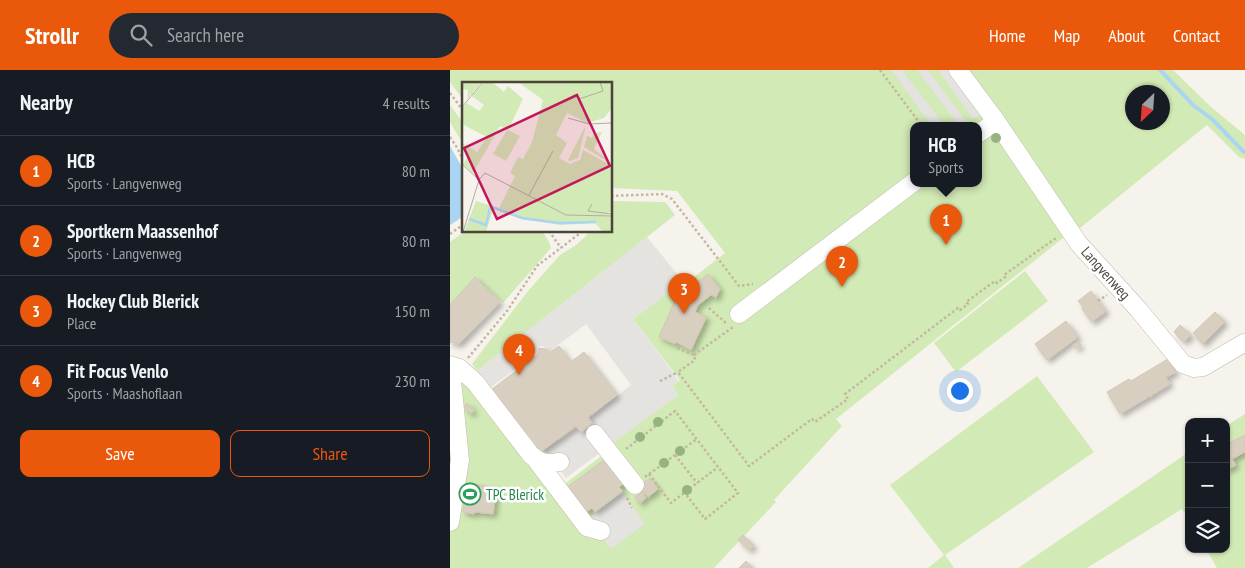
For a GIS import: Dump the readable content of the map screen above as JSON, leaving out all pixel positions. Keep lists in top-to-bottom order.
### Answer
{
  "streets": {
    "street": ["Langvenweg"]
  },
  "places": {
    "sports": ["TPC Blerick"]
  },
  "north": "bottom left",
  "page": {
    "header": "Strollr",
    "search": "Search here",
    "nav": [
      "Home",
      "Map",
      "About",
      "Contact"
    ],
    "heading": ["Nearby", "4 results"],
    "popup": ["HCB", "Sports"],
    "list": [
      {
        "mark": "1",
        "name": "HCB",
        "note": "Sports · Langvenweg",
        "value": "80 m"
      },
      {
        "mark": "2",
        "name": "Sportkern Maassenhof",
        "note": "Sports · Langvenweg",
        "value": "80 m"
      },
      {
        "mark": "3",
        "name": "Hockey Club Blerick",
        "note": "Place",
        "value": "150 m"
      },
      {
        "mark": "4",
        "name": "Fit Focus Venlo",
        "note": "Sports · Maashoflaan",
        "value": "230 m"
      }
    ],
    "pins": [
      "1",
      "2",
      "3",
      "4"
    ],
    "buttons": ["Save", "Share"],
    "map_buttons": ["+", "−"]
  }
}
